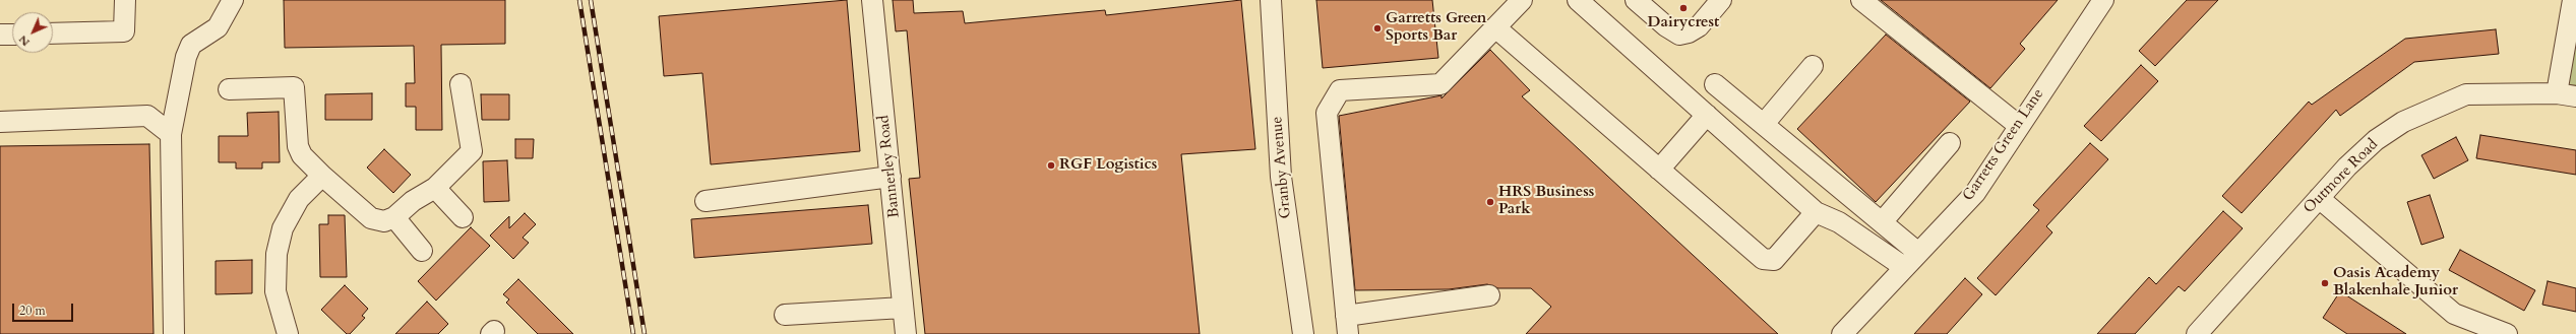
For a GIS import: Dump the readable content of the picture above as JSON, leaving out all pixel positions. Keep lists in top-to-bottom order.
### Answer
{
  "streets": {
    "street": [
      "Garretts Green Lane",
      "Bannerley Road",
      "Granby Avenue",
      "Outmore Road"
    ]
  },
  "places": [
    "Dairycrest",
    "Garretts Green Sports Bar",
    "RGF Logistics",
    "HRS Business Park",
    "Oasis Academy Blakenhale Junior"
  ],
  "scale_bar": "20 m",
  "north": "bottom left"
}
